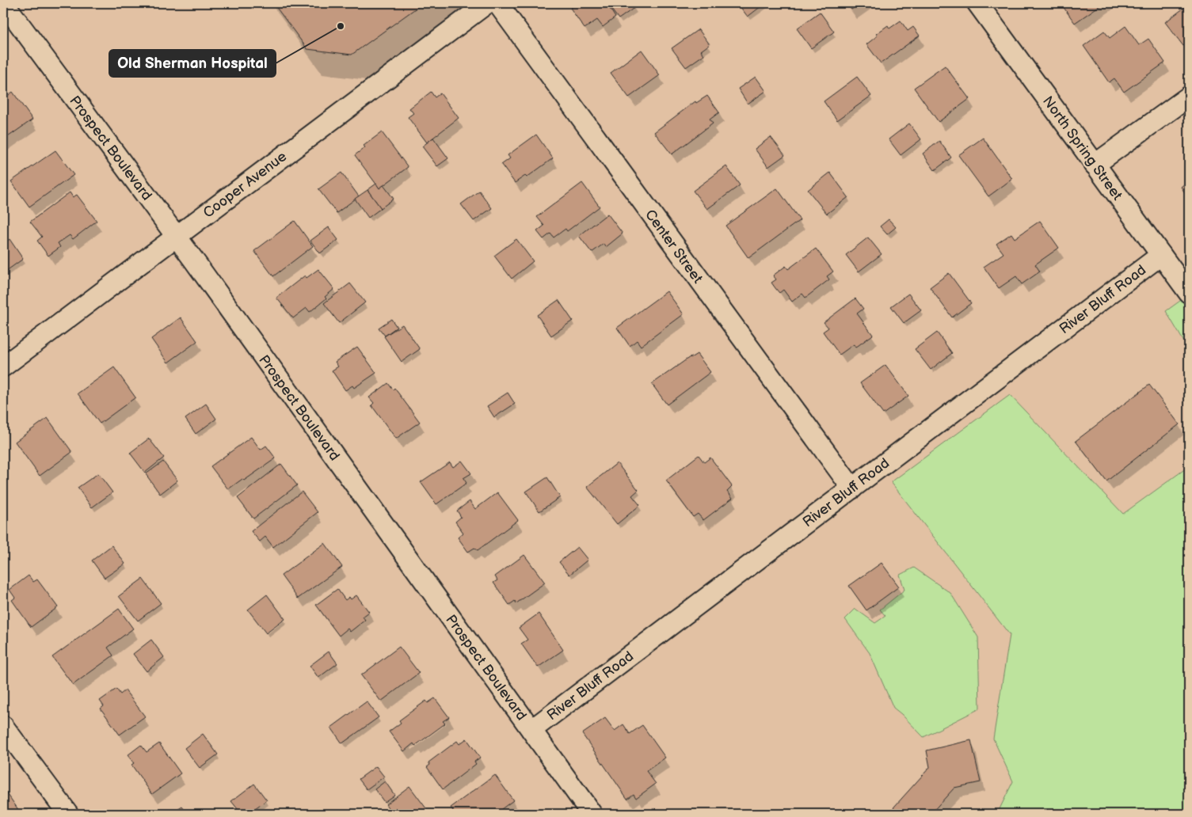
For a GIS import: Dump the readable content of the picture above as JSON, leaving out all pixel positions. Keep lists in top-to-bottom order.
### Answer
{
  "streets": {
    "street": [
      "Prospect Boulevard",
      "North Spring Street",
      "Cooper Avenue",
      "Center Street",
      "River Bluff Road"
    ]
  },
  "crossings": [
    ["Prospect Boulevard", "Cooper Avenue"],
    ["Prospect Boulevard", "River Bluff Road"],
    ["North Spring Street", "River Bluff Road"],
    ["Center Street", "River Bluff Road"]
  ],
  "places": ["Old Sherman Hospital"]
}
